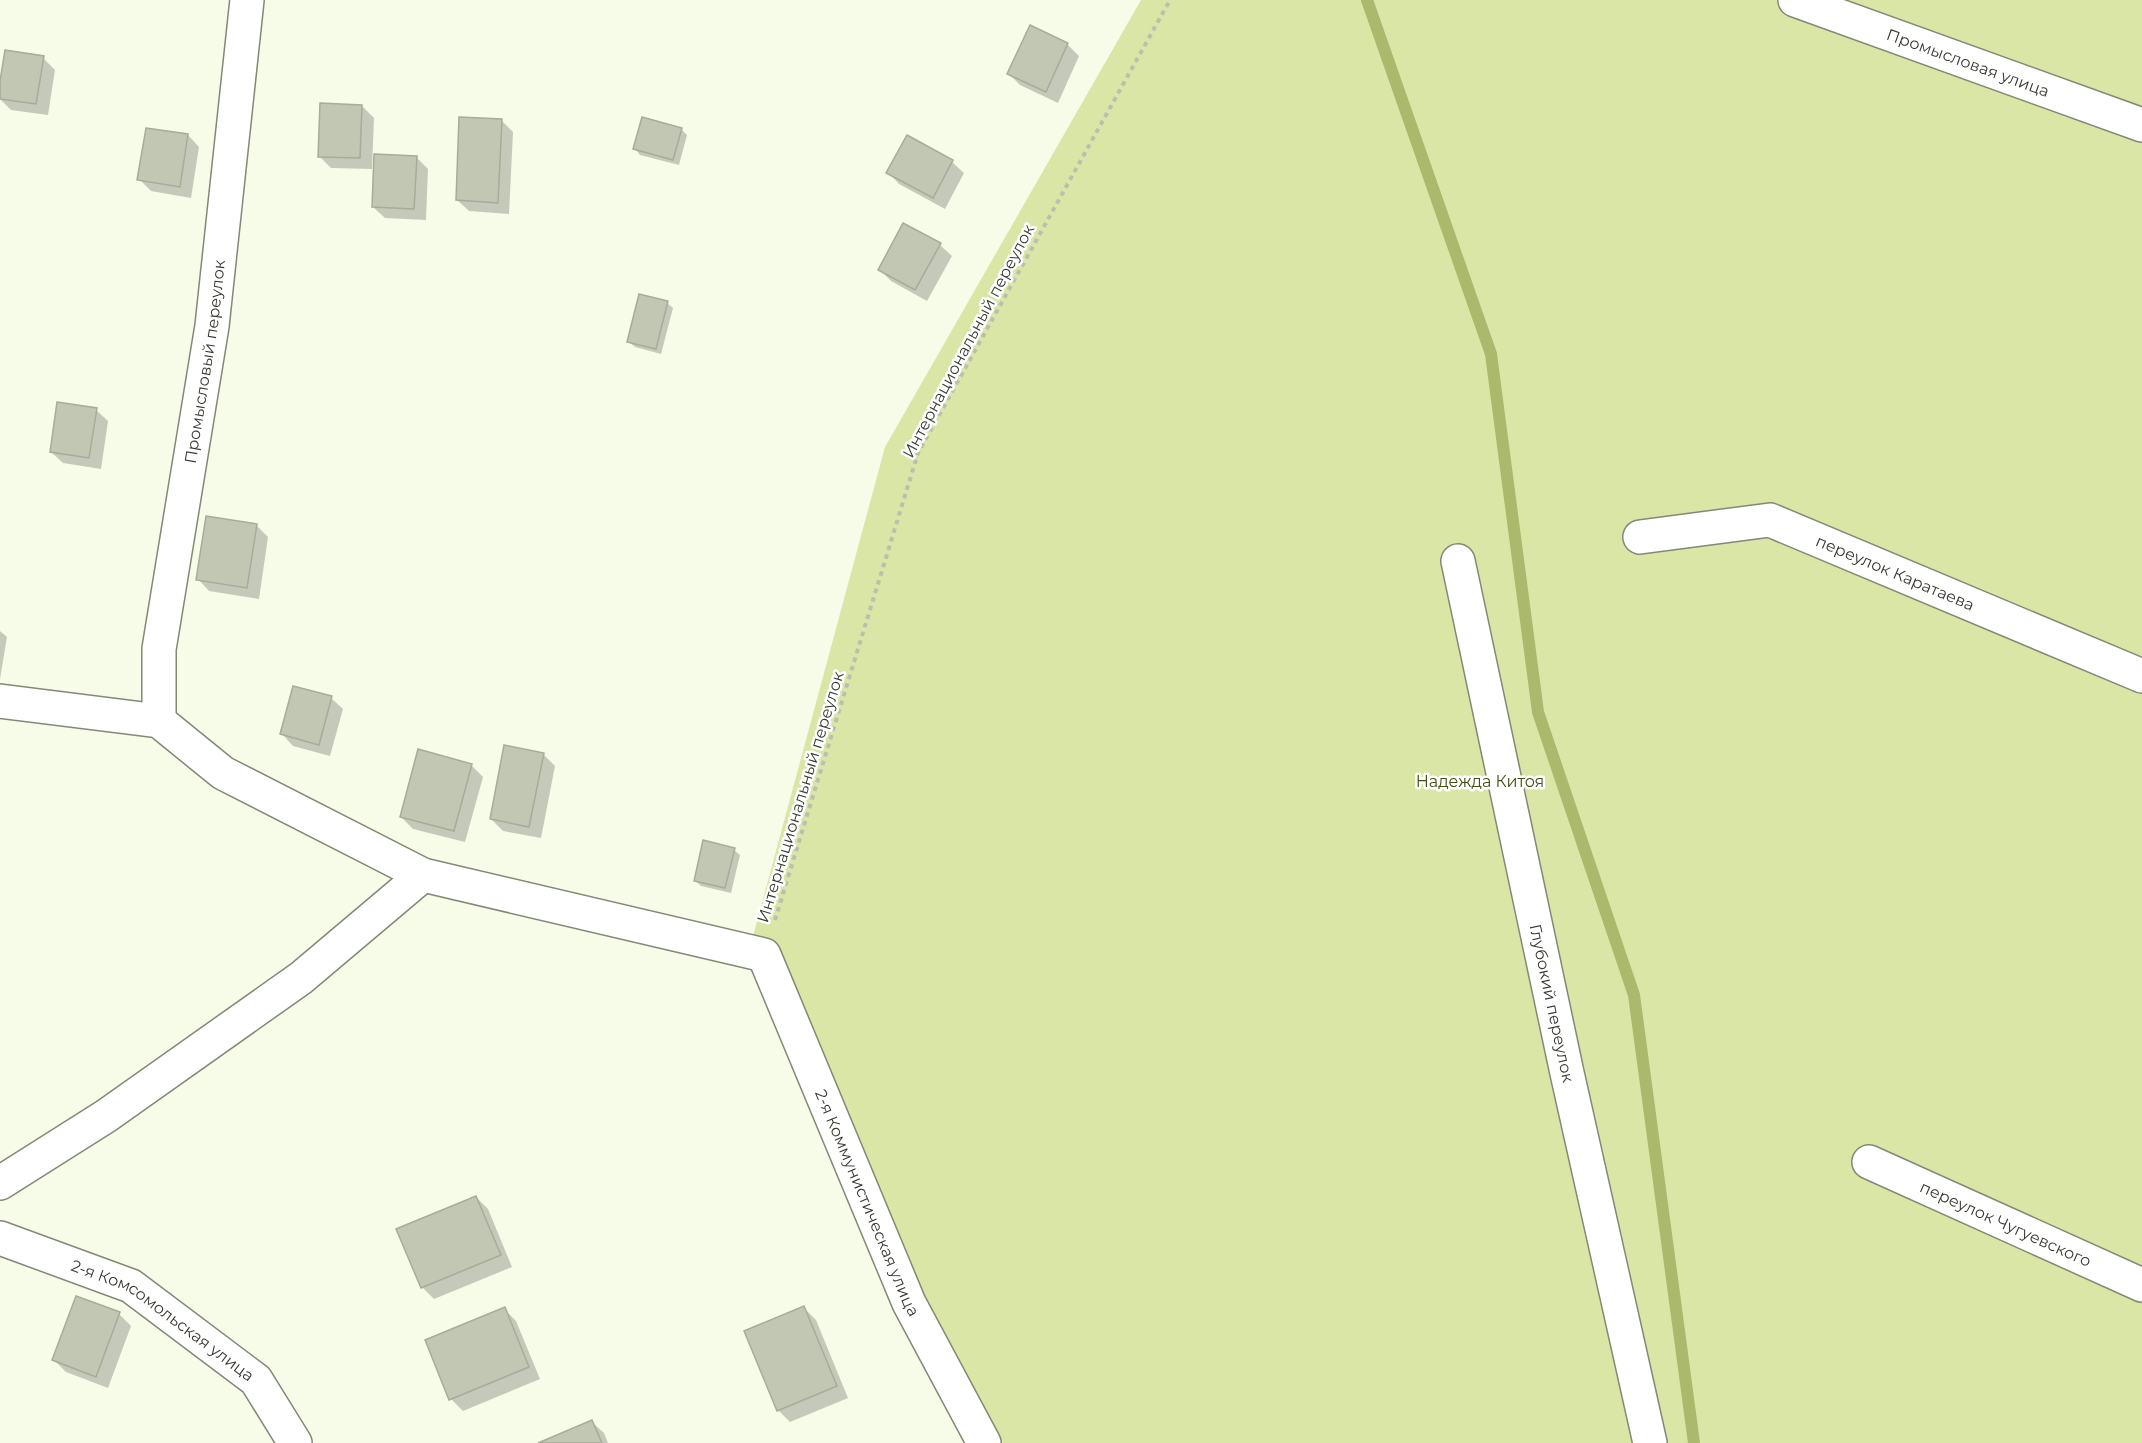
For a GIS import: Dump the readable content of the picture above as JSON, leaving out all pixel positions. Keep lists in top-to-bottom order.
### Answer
{
  "streets": {
    "street": [
      "Промысловая улица",
      "Промысловый переулок",
      "переулок Каратаева",
      "Глубокий переулок",
      "2-я Коммунистическая улица",
      "переулок Чугуевского",
      "2-я Комсомольская улица"
    ],
    "path": ["Интернациональный переулок"]
  },
  "crossings": [
    ["Интернациональный переулок", "2-я Коммунистическая улица"]
  ],
  "parks": ["Надежда Китоя"]
}
